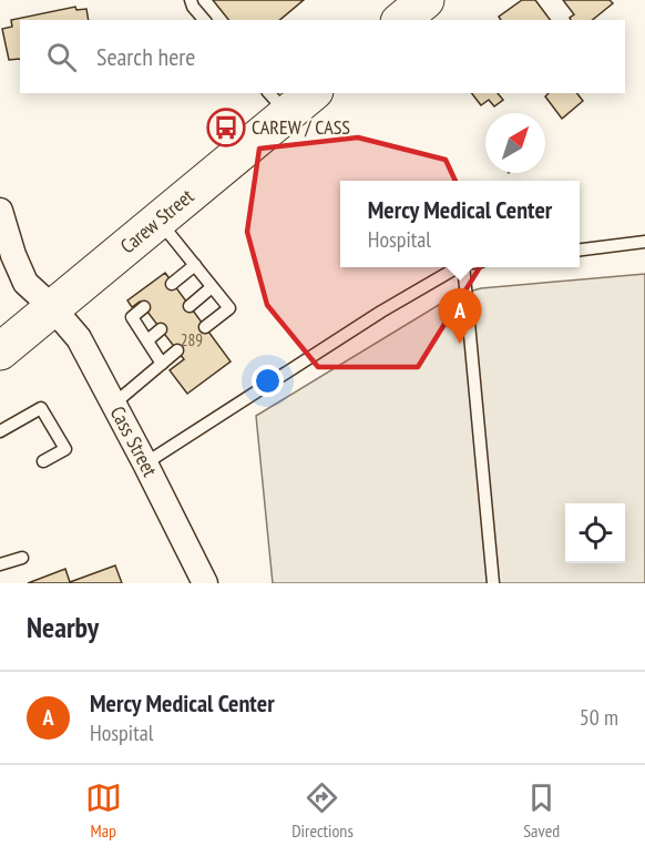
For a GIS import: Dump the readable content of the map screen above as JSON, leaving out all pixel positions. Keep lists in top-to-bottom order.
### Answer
{
  "streets": {
    "main road": ["Carew Street"],
    "street": ["Cass Street"]
  },
  "crossings": [
    ["Carew Street", "Cass Street"]
  ],
  "places": {
    "bus stop": ["CAREW / CASS"]
  },
  "house_numbers": ["289"],
  "north": "top right",
  "page": {
    "search": "Search here",
    "popup": ["Mercy Medical Center", "Hospital"],
    "pins": "A",
    "heading": "Nearby",
    "list": [
      {
        "mark": "A",
        "name": "Mercy Medical Center",
        "note": "Hospital",
        "value": "50 m"
      }
    ],
    "nav": ["Map", "Directions", "Saved"]
  }
}
